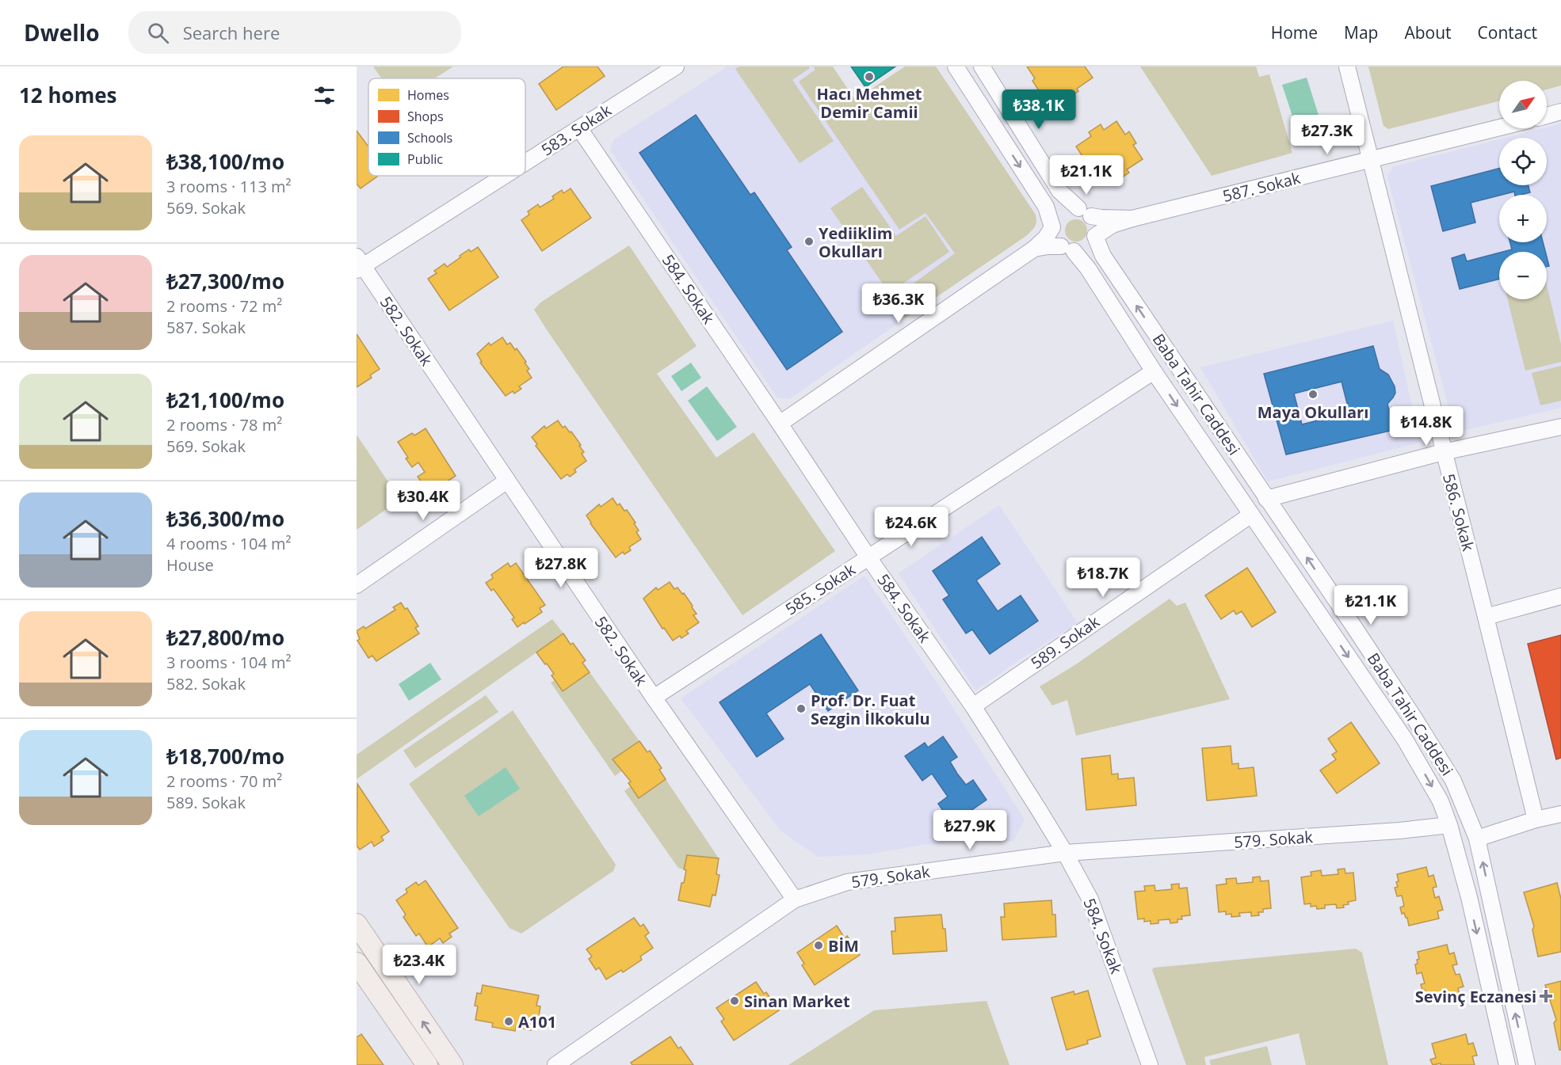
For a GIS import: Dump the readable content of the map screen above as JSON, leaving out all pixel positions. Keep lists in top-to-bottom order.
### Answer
{
  "streets": {
    "street": [
      "583. Sokak",
      "587. Sokak",
      "584. Sokak",
      "582. Sokak",
      "Baba Tahir Caddesi",
      "586. Sokak",
      "585. Sokak",
      "589. Sokak",
      "579. Sokak"
    ]
  },
  "crossings": [
    ["583. Sokak", "584. Sokak"],
    ["583. Sokak", "582. Sokak"],
    ["587. Sokak", "586. Sokak"],
    ["584. Sokak", "585. Sokak"],
    ["584. Sokak", "589. Sokak"],
    ["584. Sokak", "579. Sokak"],
    ["582. Sokak", "585. Sokak"],
    ["582. Sokak", "579. Sokak"],
    ["Baba Tahir Caddesi", "585. Sokak"],
    ["Baba Tahir Caddesi", "589. Sokak"],
    ["Baba Tahir Caddesi", "579. Sokak"]
  ],
  "places": {
    "other": [
      "Hacı Mehmet Demir Camii",
      "Yediiklim Okulları",
      "Maya Okulları",
      "Prof. Dr. Fuat Sezgin İlkokulu",
      "BİM",
      "Sinan Market",
      "A101"
    ],
    "health": ["Sevinç Eczanesi"]
  },
  "legend": [
    "Homes",
    "Shops",
    "Schools",
    "Public"
  ],
  "north": "top right",
  "page": {
    "header": "Dwello",
    "search": "Search here",
    "nav": [
      "Home",
      "Map",
      "About",
      "Contact"
    ],
    "heading": "12 homes",
    "map_buttons": ["+", "−"],
    "price": [
      "₺38.1K",
      "₺27.3K",
      "₺21.1K",
      "₺36.3K",
      "₺14.8K",
      "₺30.4K",
      "₺24.6K",
      "₺27.8K",
      "₺18.7K",
      "₺21.1K",
      "₺27.9K",
      "₺23.4K"
    ],
    "list": [
      {
        "name": "₺38,100/mo",
        "note": "3 rooms · 113 m² · 569. Sokak"
      },
      {
        "name": "₺27,300/mo",
        "note": "2 rooms · 72 m² · 587. Sokak"
      },
      {
        "name": "₺21,100/mo",
        "note": "2 rooms · 78 m² · 569. Sokak"
      },
      {
        "name": "₺36,300/mo",
        "note": "4 rooms · 104 m² · House"
      },
      {
        "name": "₺27,800/mo",
        "note": "3 rooms · 104 m² · 582. Sokak"
      },
      {
        "name": "₺18,700/mo",
        "note": "2 rooms · 70 m² · 589. Sokak"
      }
    ]
  }
}
